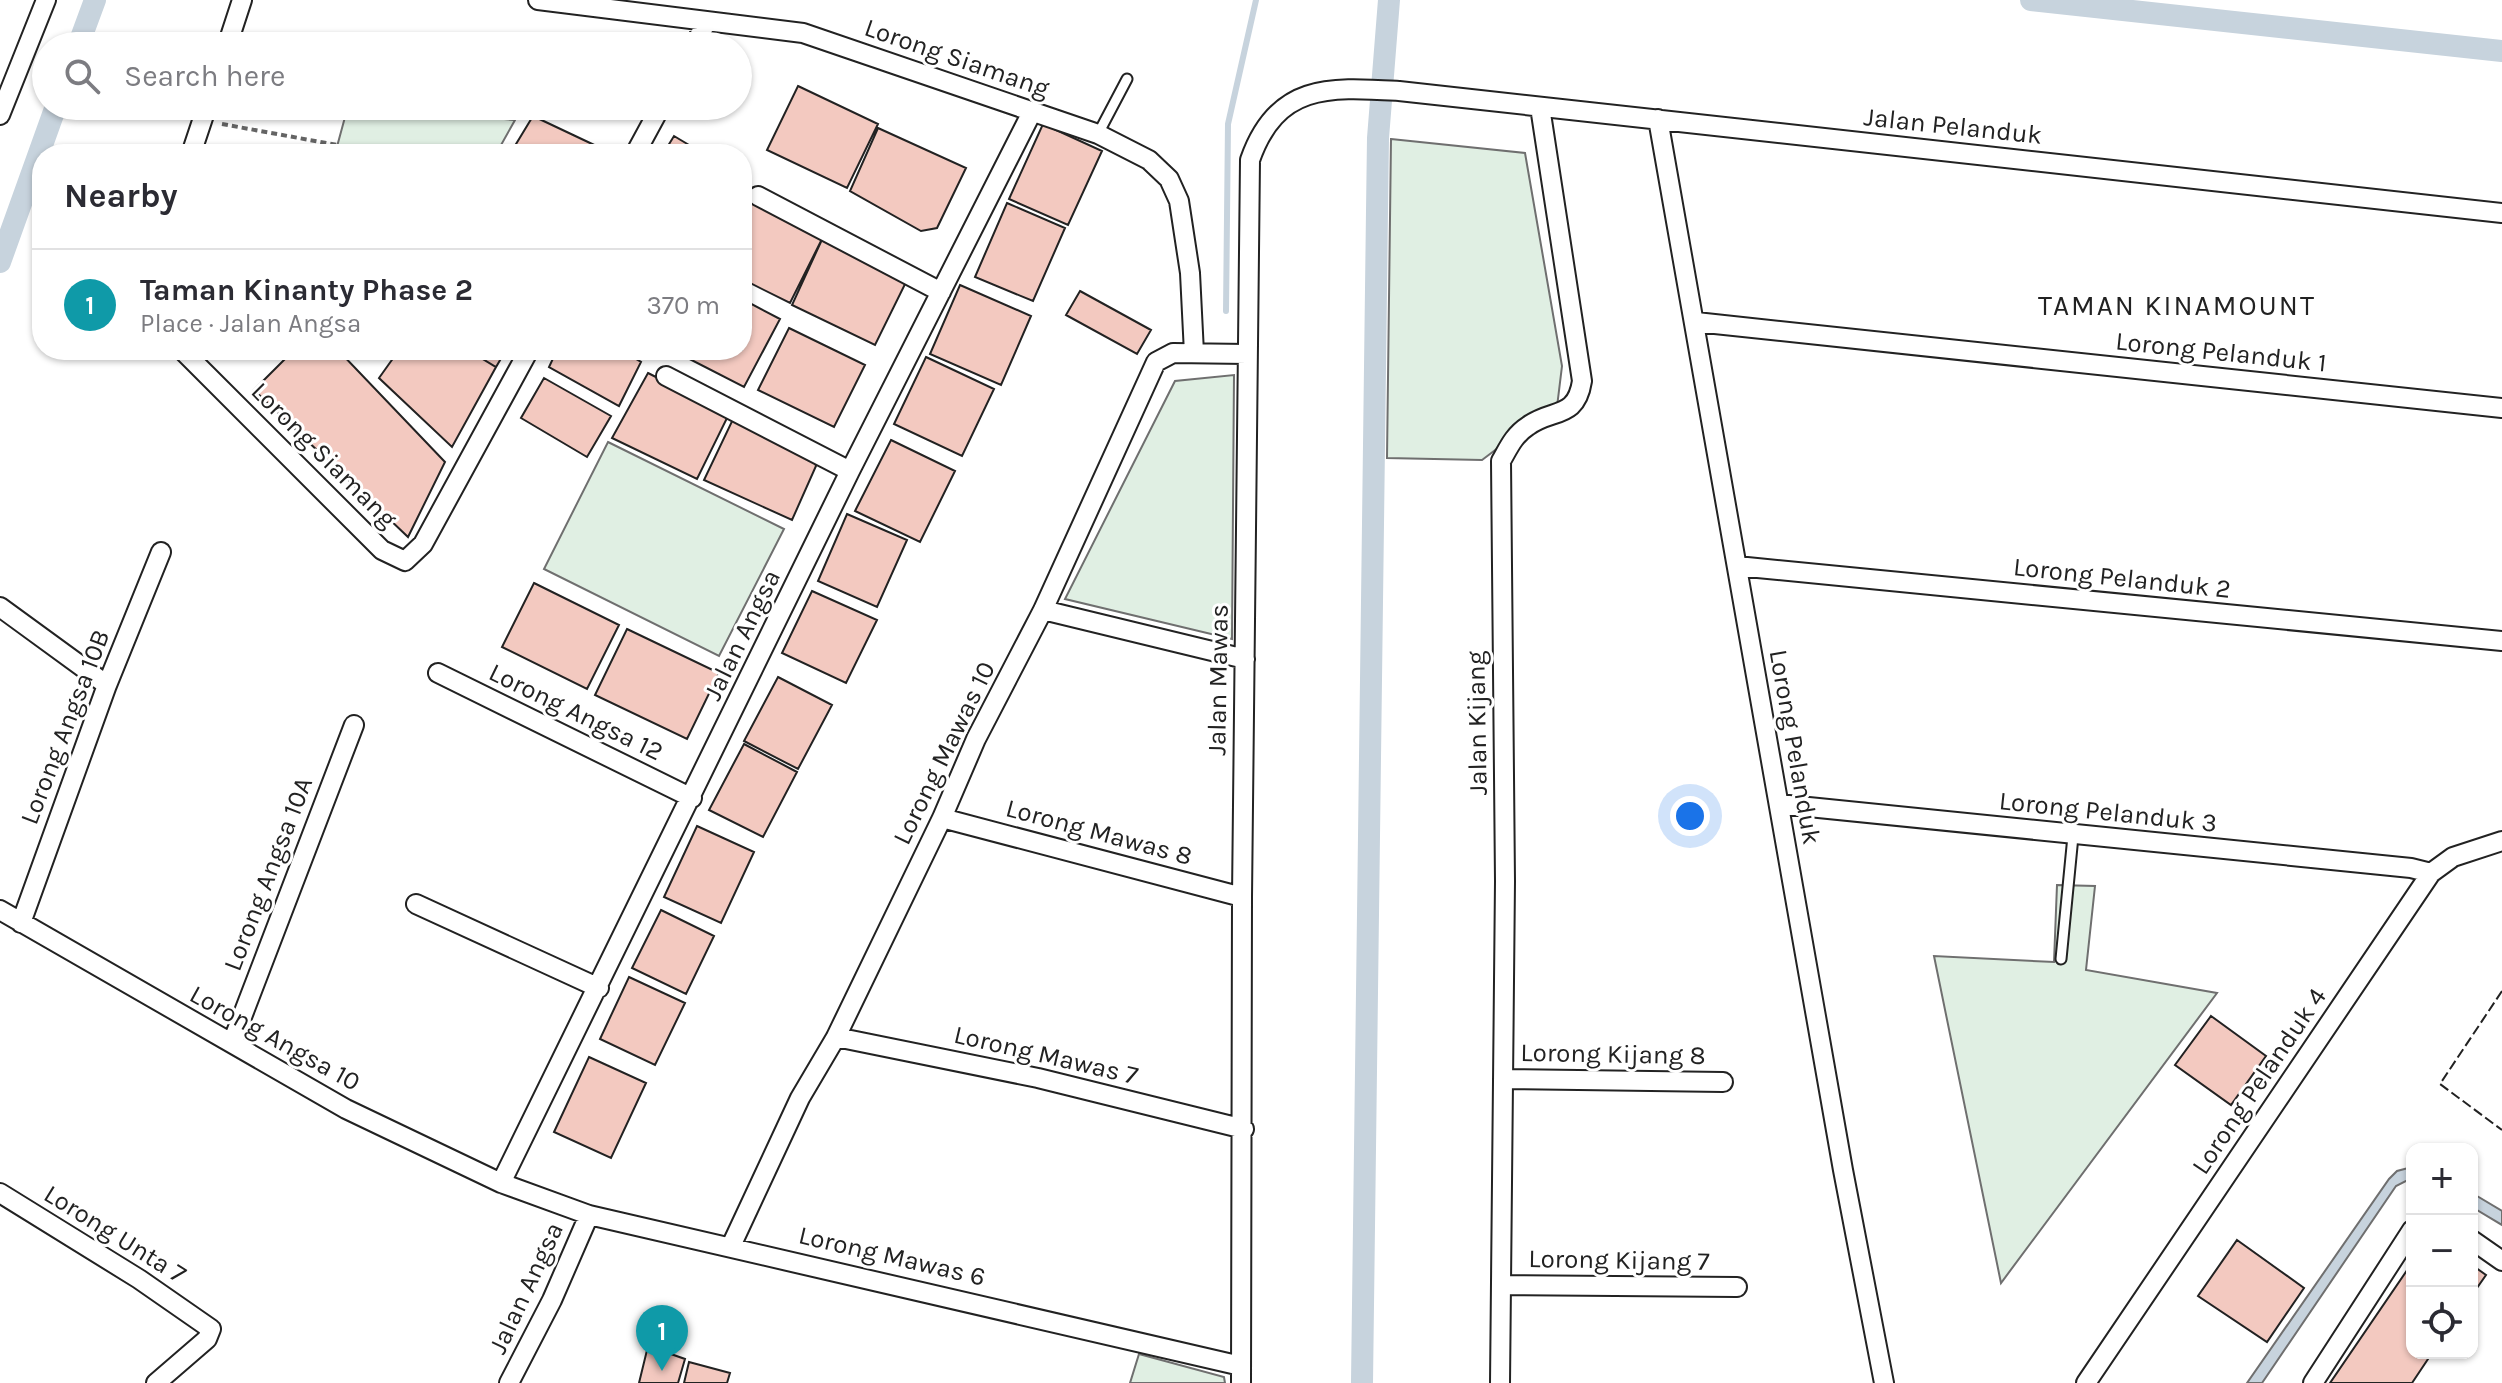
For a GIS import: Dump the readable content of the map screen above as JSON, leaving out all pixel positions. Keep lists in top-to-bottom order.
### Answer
{
  "streets": {
    "street": [
      "Lorong Siamang",
      "Jalan Pelanduk",
      "Lorong Pelanduk 1",
      "Lorong Pelanduk 2",
      "Jalan Angsa",
      "Jalan Mawas",
      "Lorong Angsa 12",
      "Jalan Kijang",
      "Lorong Angsa 10B",
      "Lorong Pelanduk",
      "Lorong Mawas 10",
      "Lorong Pelanduk 3",
      "Lorong Mawas 8",
      "Lorong Angsa 10A",
      "Lorong Angsa 10",
      "Lorong Kijang 8",
      "Lorong Mawas 7",
      "Lorong Pelanduk 4",
      "Lorong Unta 7",
      "Lorong Mawas 6",
      "Lorong Kijang 7"
    ]
  },
  "crossings": [
    ["Lorong Siamang", "Jalan Angsa"],
    ["Lorong Siamang", "Lorong Mawas 10"],
    ["Jalan Pelanduk", "Jalan Mawas"],
    ["Jalan Pelanduk", "Jalan Kijang"],
    ["Jalan Pelanduk", "Lorong Pelanduk"],
    ["Lorong Pelanduk 1", "Lorong Pelanduk"],
    ["Lorong Pelanduk 2", "Lorong Pelanduk"],
    ["Jalan Angsa", "Lorong Angsa 12"],
    ["Jalan Angsa", "Lorong Angsa 10"],
    ["Jalan Angsa", "Lorong Mawas 6"],
    ["Jalan Mawas", "Lorong Mawas 10"],
    ["Jalan Mawas", "Lorong Mawas 8"],
    ["Jalan Mawas", "Lorong Mawas 7"],
    ["Jalan Mawas", "Lorong Mawas 6"],
    ["Jalan Kijang", "Lorong Kijang 8"],
    ["Jalan Kijang", "Lorong Kijang 7"],
    ["Lorong Angsa 10B", "Lorong Angsa 10"],
    ["Lorong Pelanduk", "Lorong Pelanduk 3"],
    ["Lorong Mawas 10", "Lorong Mawas 8"],
    ["Lorong Mawas 10", "Lorong Mawas 7"],
    ["Lorong Mawas 10", "Lorong Mawas 6"],
    ["Lorong Pelanduk 3", "Lorong Pelanduk 4"],
    ["Lorong Angsa 10A", "Lorong Angsa 10"],
    ["Lorong Angsa 10", "Lorong Mawas 6"]
  ],
  "districts": ["TAMAN KINAMOUNT"],
  "page": {
    "search": "Search here",
    "heading": "Nearby",
    "list": [
      {
        "mark": "1",
        "name": "Taman Kinanty Phase 2",
        "note": "Place · Jalan Angsa",
        "value": "370 m"
      }
    ],
    "map_buttons": ["+", "−"],
    "pins": "1"
  }
}
